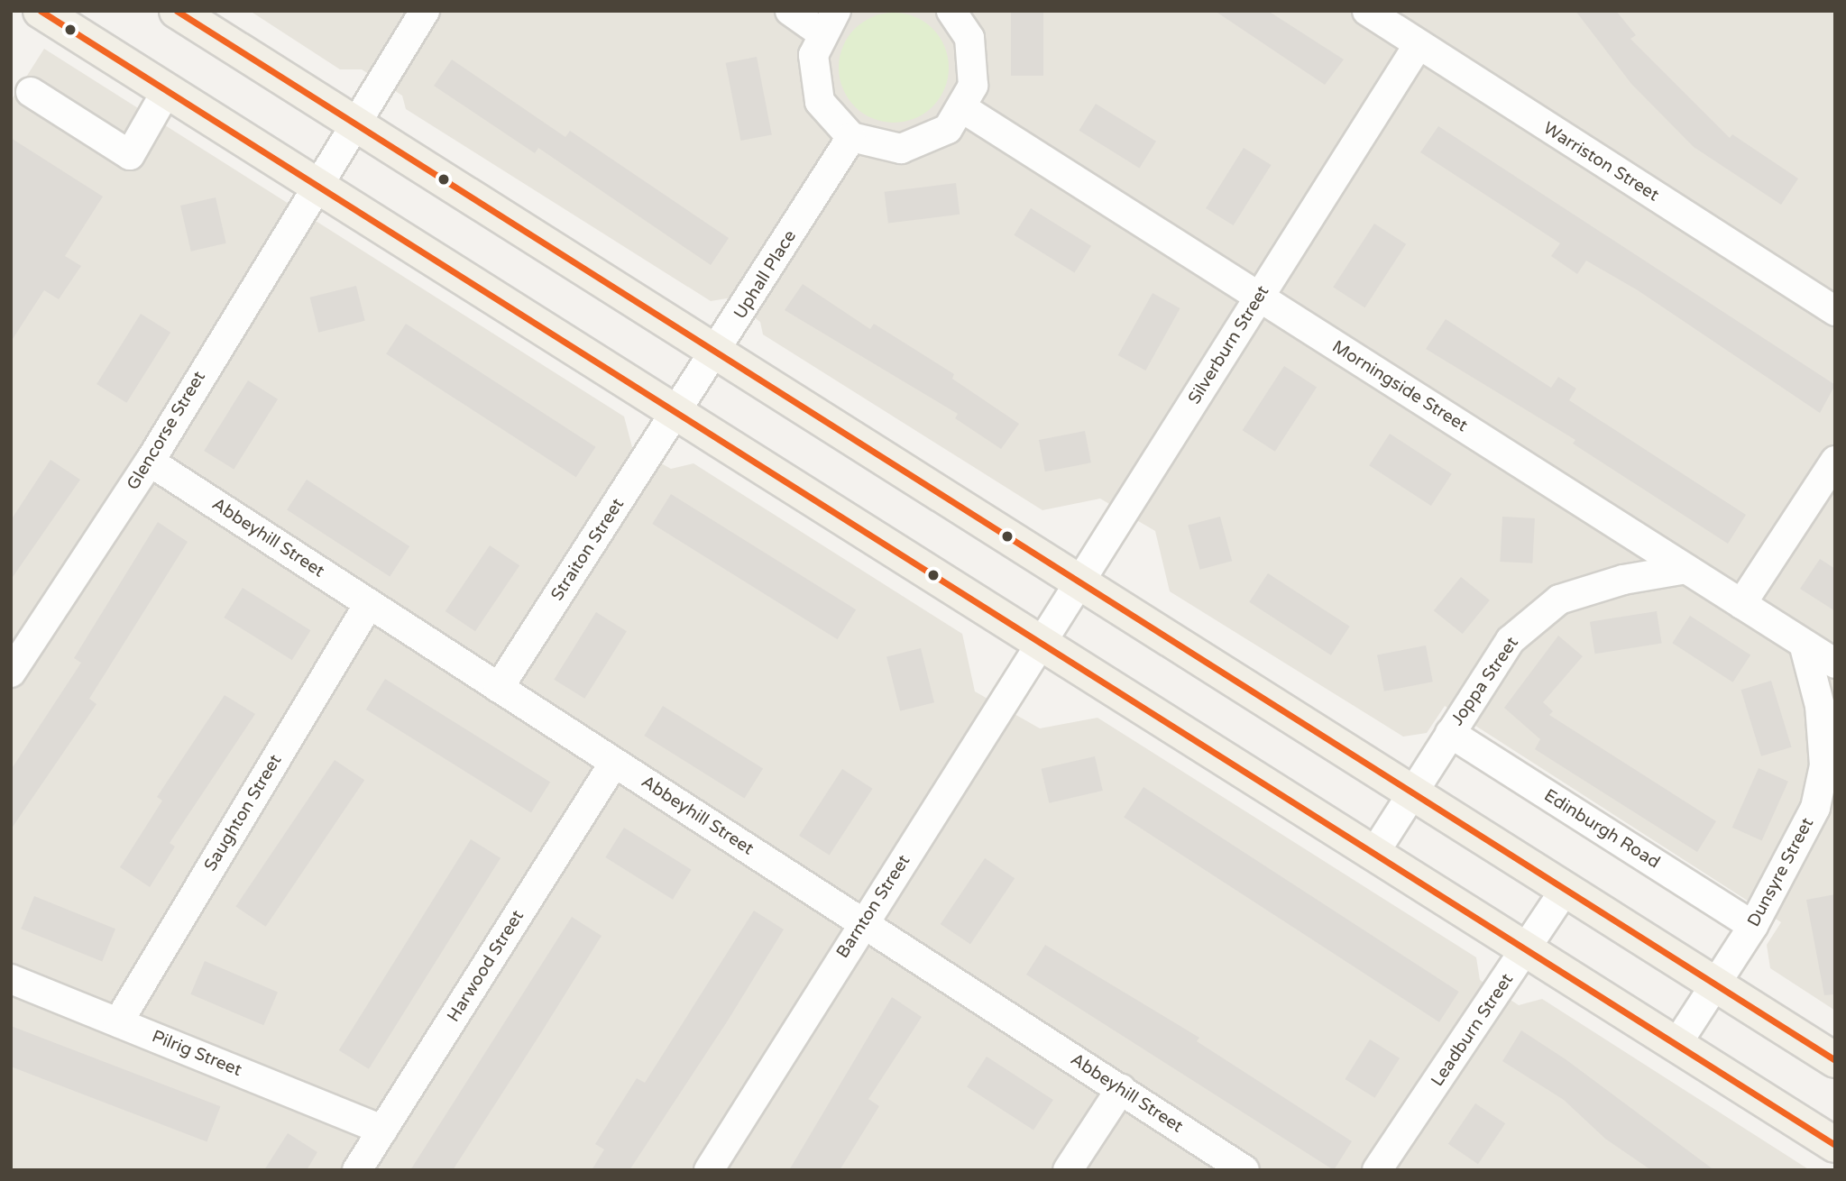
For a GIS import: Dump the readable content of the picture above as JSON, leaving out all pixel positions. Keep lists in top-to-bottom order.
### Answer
{
  "streets": {
    "street": [
      "Warriston Street",
      "Uphall Place",
      "Silverburn Street",
      "Morningside Street",
      "Glencorse Street",
      "Abbeyhill Street",
      "Straiton Street",
      "Joppa Street",
      "Saughton Street",
      "Edinburgh Road",
      "Dunsyre Street",
      "Barnton Street",
      "Harwood Street",
      "Leadburn Street",
      "Pilrig Street"
    ]
  },
  "crossings": [
    ["Warriston Street", "Silverburn Street"],
    ["Uphall Place", "Straiton Street"],
    ["Silverburn Street", "Morningside Street"],
    ["Silverburn Street", "Barnton Street"],
    ["Morningside Street", "Joppa Street"],
    ["Morningside Street", "Dunsyre Street"],
    ["Glencorse Street", "Abbeyhill Street"],
    ["Abbeyhill Street", "Straiton Street"],
    ["Abbeyhill Street", "Saughton Street"],
    ["Abbeyhill Street", "Barnton Street"],
    ["Abbeyhill Street", "Harwood Street"],
    ["Joppa Street", "Edinburgh Road"],
    ["Saughton Street", "Pilrig Street"],
    ["Edinburgh Road", "Dunsyre Street"],
    ["Harwood Street", "Pilrig Street"]
  ]
}
